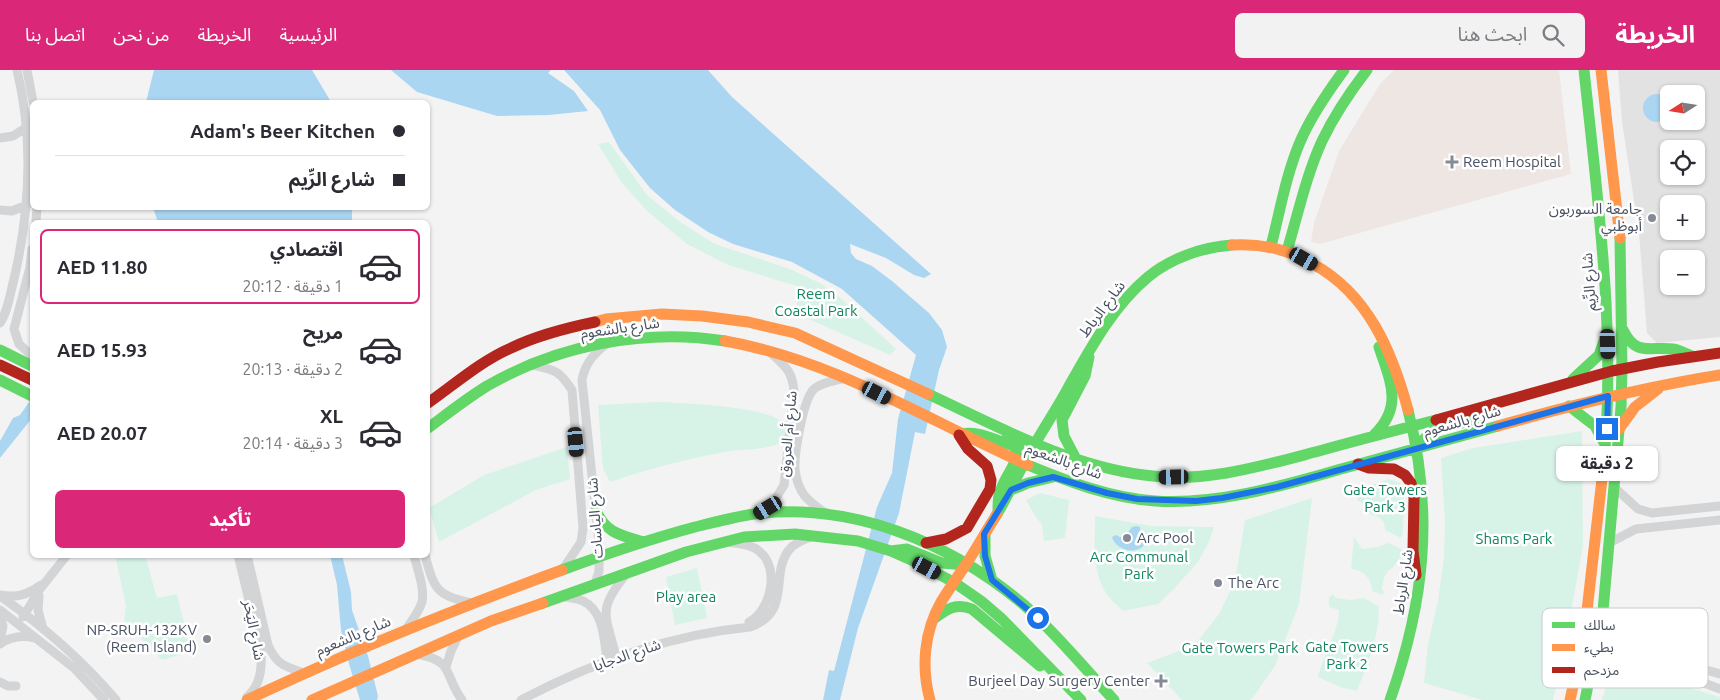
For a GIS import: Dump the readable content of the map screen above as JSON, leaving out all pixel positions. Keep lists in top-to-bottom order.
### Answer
{
  "streets": {
    "main road": ["شارع الرِّيم", "شارع الرباط", "شارع بالشعوم"],
    "street": [
      "شارع أم العروق",
      "شارع الياسات",
      "شارع اليَحَر",
      "شارع الدجايا"
    ]
  },
  "crossings": [
    ["شارع الرِّيم", "شارع بالشعوم"],
    ["شارع الرباط", "شارع بالشعوم"],
    ["شارع بالشعوم", "شارع أم العروق"],
    ["شارع بالشعوم", "شارع الياسات"],
    ["شارع بالشعوم", "شارع اليَحَر"]
  ],
  "parks": [
    "Reem Coastal Park",
    "Gate Towers Park 3",
    "Shams Park",
    "Arc Communal Park",
    "Play area",
    "Gate Towers Park 2",
    "Gate Towers Park"
  ],
  "places": {
    "health": ["Reem Hospital", "Burjeel Day Surgery Center"],
    "other": [
      "جامعة السوربون أبوظبي",
      "Arc Pool",
      "The Arc",
      "NP-SRUH-132KV (Reem Island)"
    ]
  },
  "legend": ["سالك", "بطيء", "مزدحم"],
  "north": "left",
  "page": {
    "header": "الخريطة",
    "search": "ابحث هنا",
    "nav": [
      "الرئيسية",
      "الخريطة",
      "من نحن",
      "اتصل بنا"
    ],
    "map_buttons": ["+", "−"],
    "banner": ["Adam's Beer Kitchen", "شارع الرِّيم"],
    "list": [
      {
        "name": "اقتصادي",
        "note": "1 دقيقة · 20:12",
        "value": "AED 11.80"
      },
      {
        "name": "مريح",
        "note": "2 دقيقة · 20:13",
        "value": "AED 15.93"
      },
      {
        "name": "XL",
        "note": "3 دقيقة · 20:14",
        "value": "AED 20.07"
      }
    ],
    "bubble": "2 دقيقة",
    "buttons": "تأكيد"
  }
}
